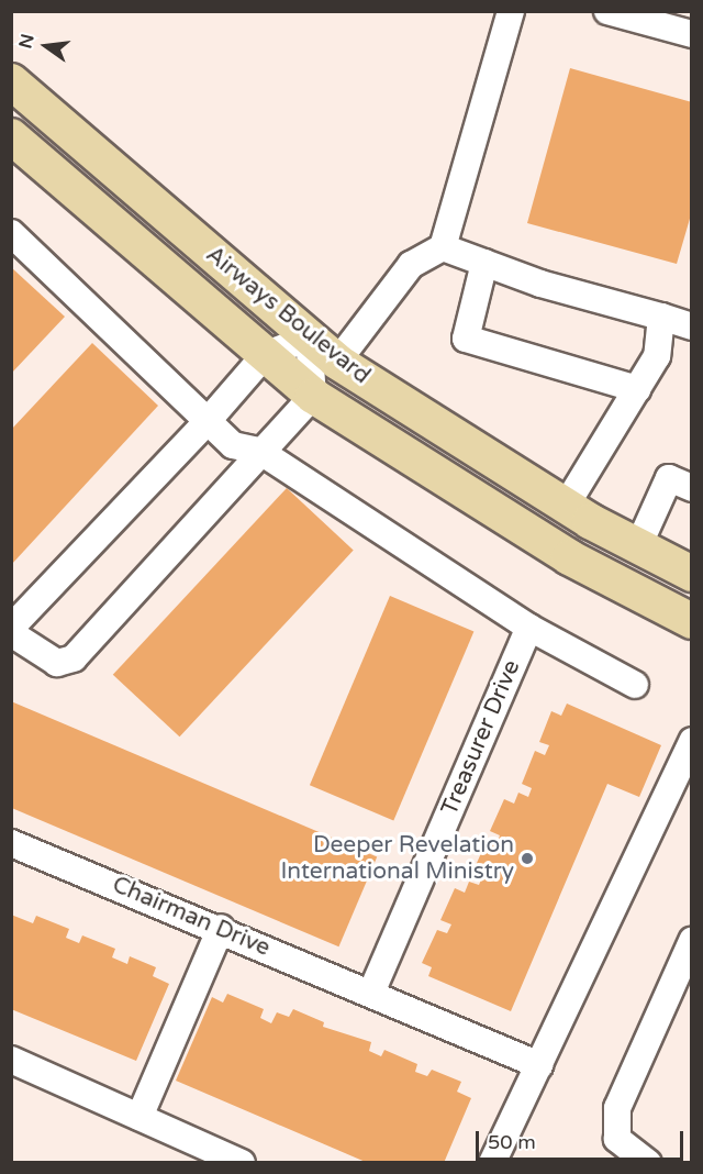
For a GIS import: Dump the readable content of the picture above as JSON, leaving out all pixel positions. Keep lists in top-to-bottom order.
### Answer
{
  "streets": {
    "main road": ["Airways Boulevard"],
    "lane": ["Treasurer Drive", "Chairman Drive"]
  },
  "crossings": [
    ["Treasurer Drive", "Chairman Drive"]
  ],
  "places": ["Deeper Revelation International Ministry"],
  "scale_bar": "50 m",
  "north": "left"
}
